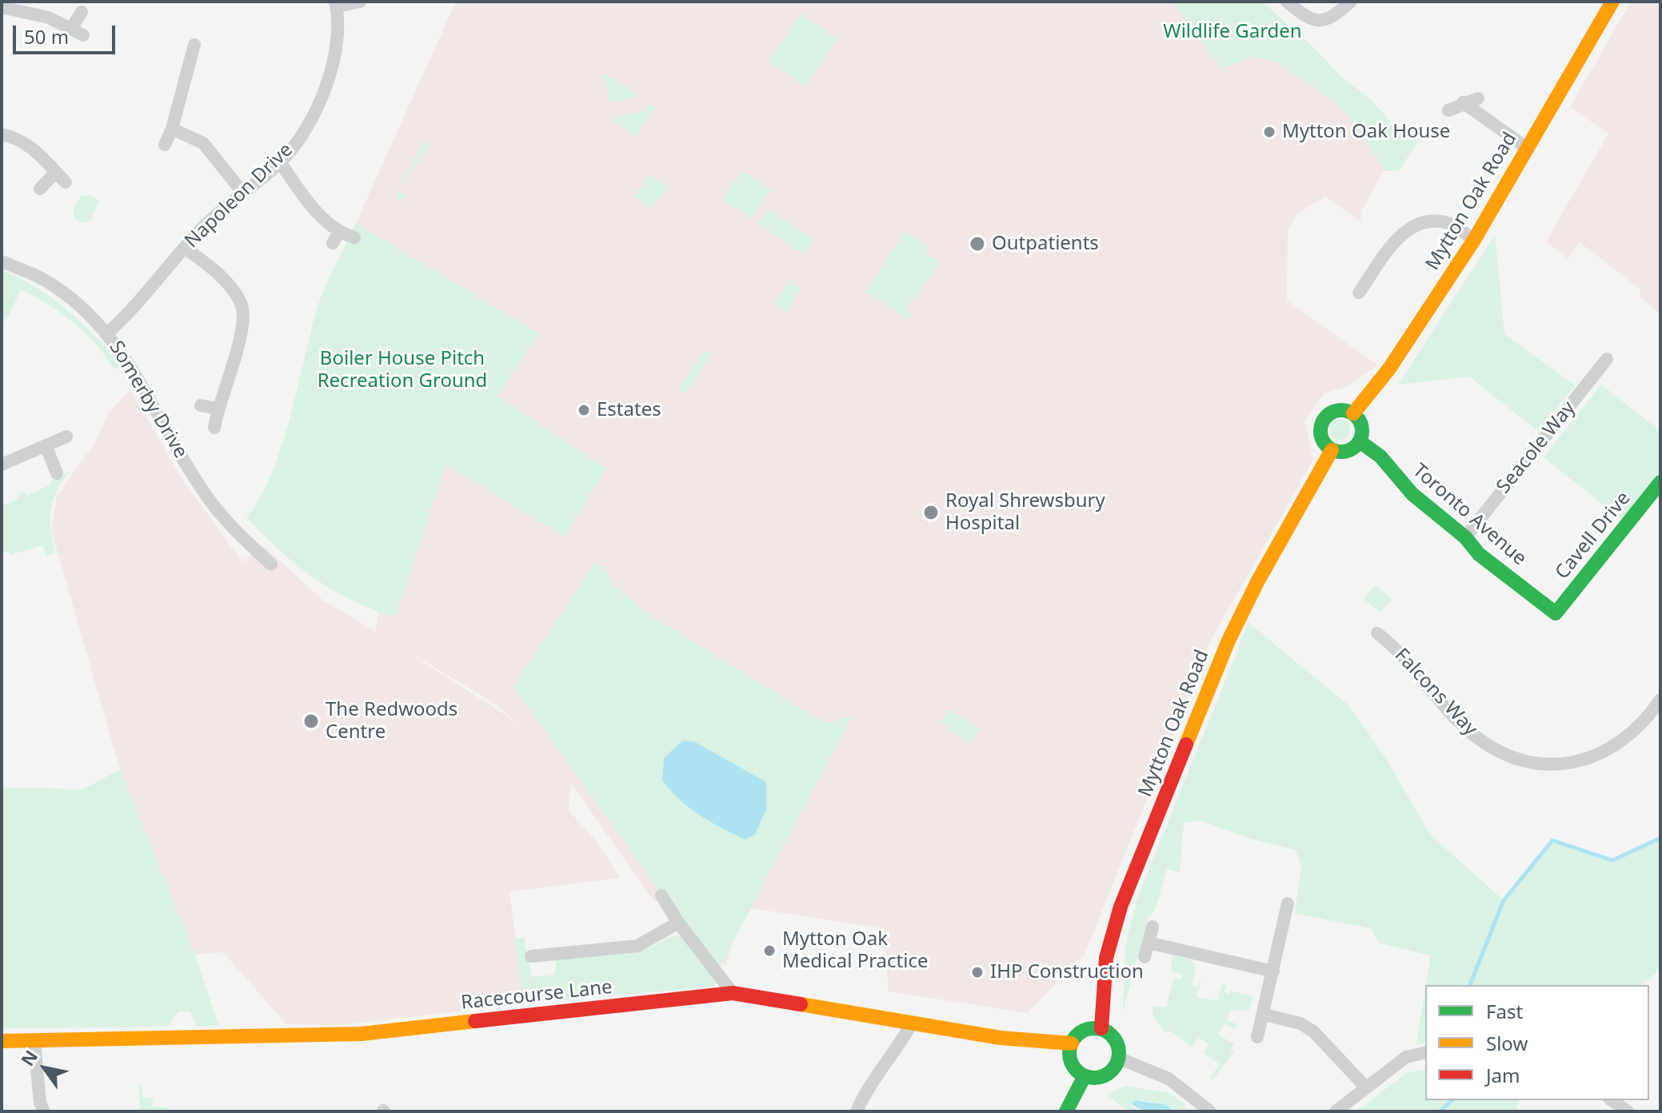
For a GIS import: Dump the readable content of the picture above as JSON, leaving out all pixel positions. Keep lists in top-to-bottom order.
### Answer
{
  "streets": {
    "street": [
      "Napoleon Drive",
      "Mytton Oak Road",
      "Somerby Drive",
      "Seacole Way",
      "Toronto Avenue",
      "Cavell Drive",
      "Falcons Way",
      "Racecourse Lane"
    ]
  },
  "crossings": [
    ["Napoleon Drive", "Somerby Drive"],
    ["Mytton Oak Road", "Toronto Avenue"],
    ["Mytton Oak Road", "Racecourse Lane"],
    ["Seacole Way", "Toronto Avenue"],
    ["Toronto Avenue", "Cavell Drive"]
  ],
  "parks": ["Wildlife Garden", "Boiler House Pitch Recreation Ground"],
  "places": [
    "Mytton Oak House",
    "Outpatients",
    "Estates",
    "Royal Shrewsbury Hospital",
    "The Redwoods Centre",
    "Mytton Oak Medical Practice",
    "IHP Construction"
  ],
  "legend": ["Fast", "Slow", "Jam"],
  "scale_bar": "50 m",
  "north": "top left"
}
